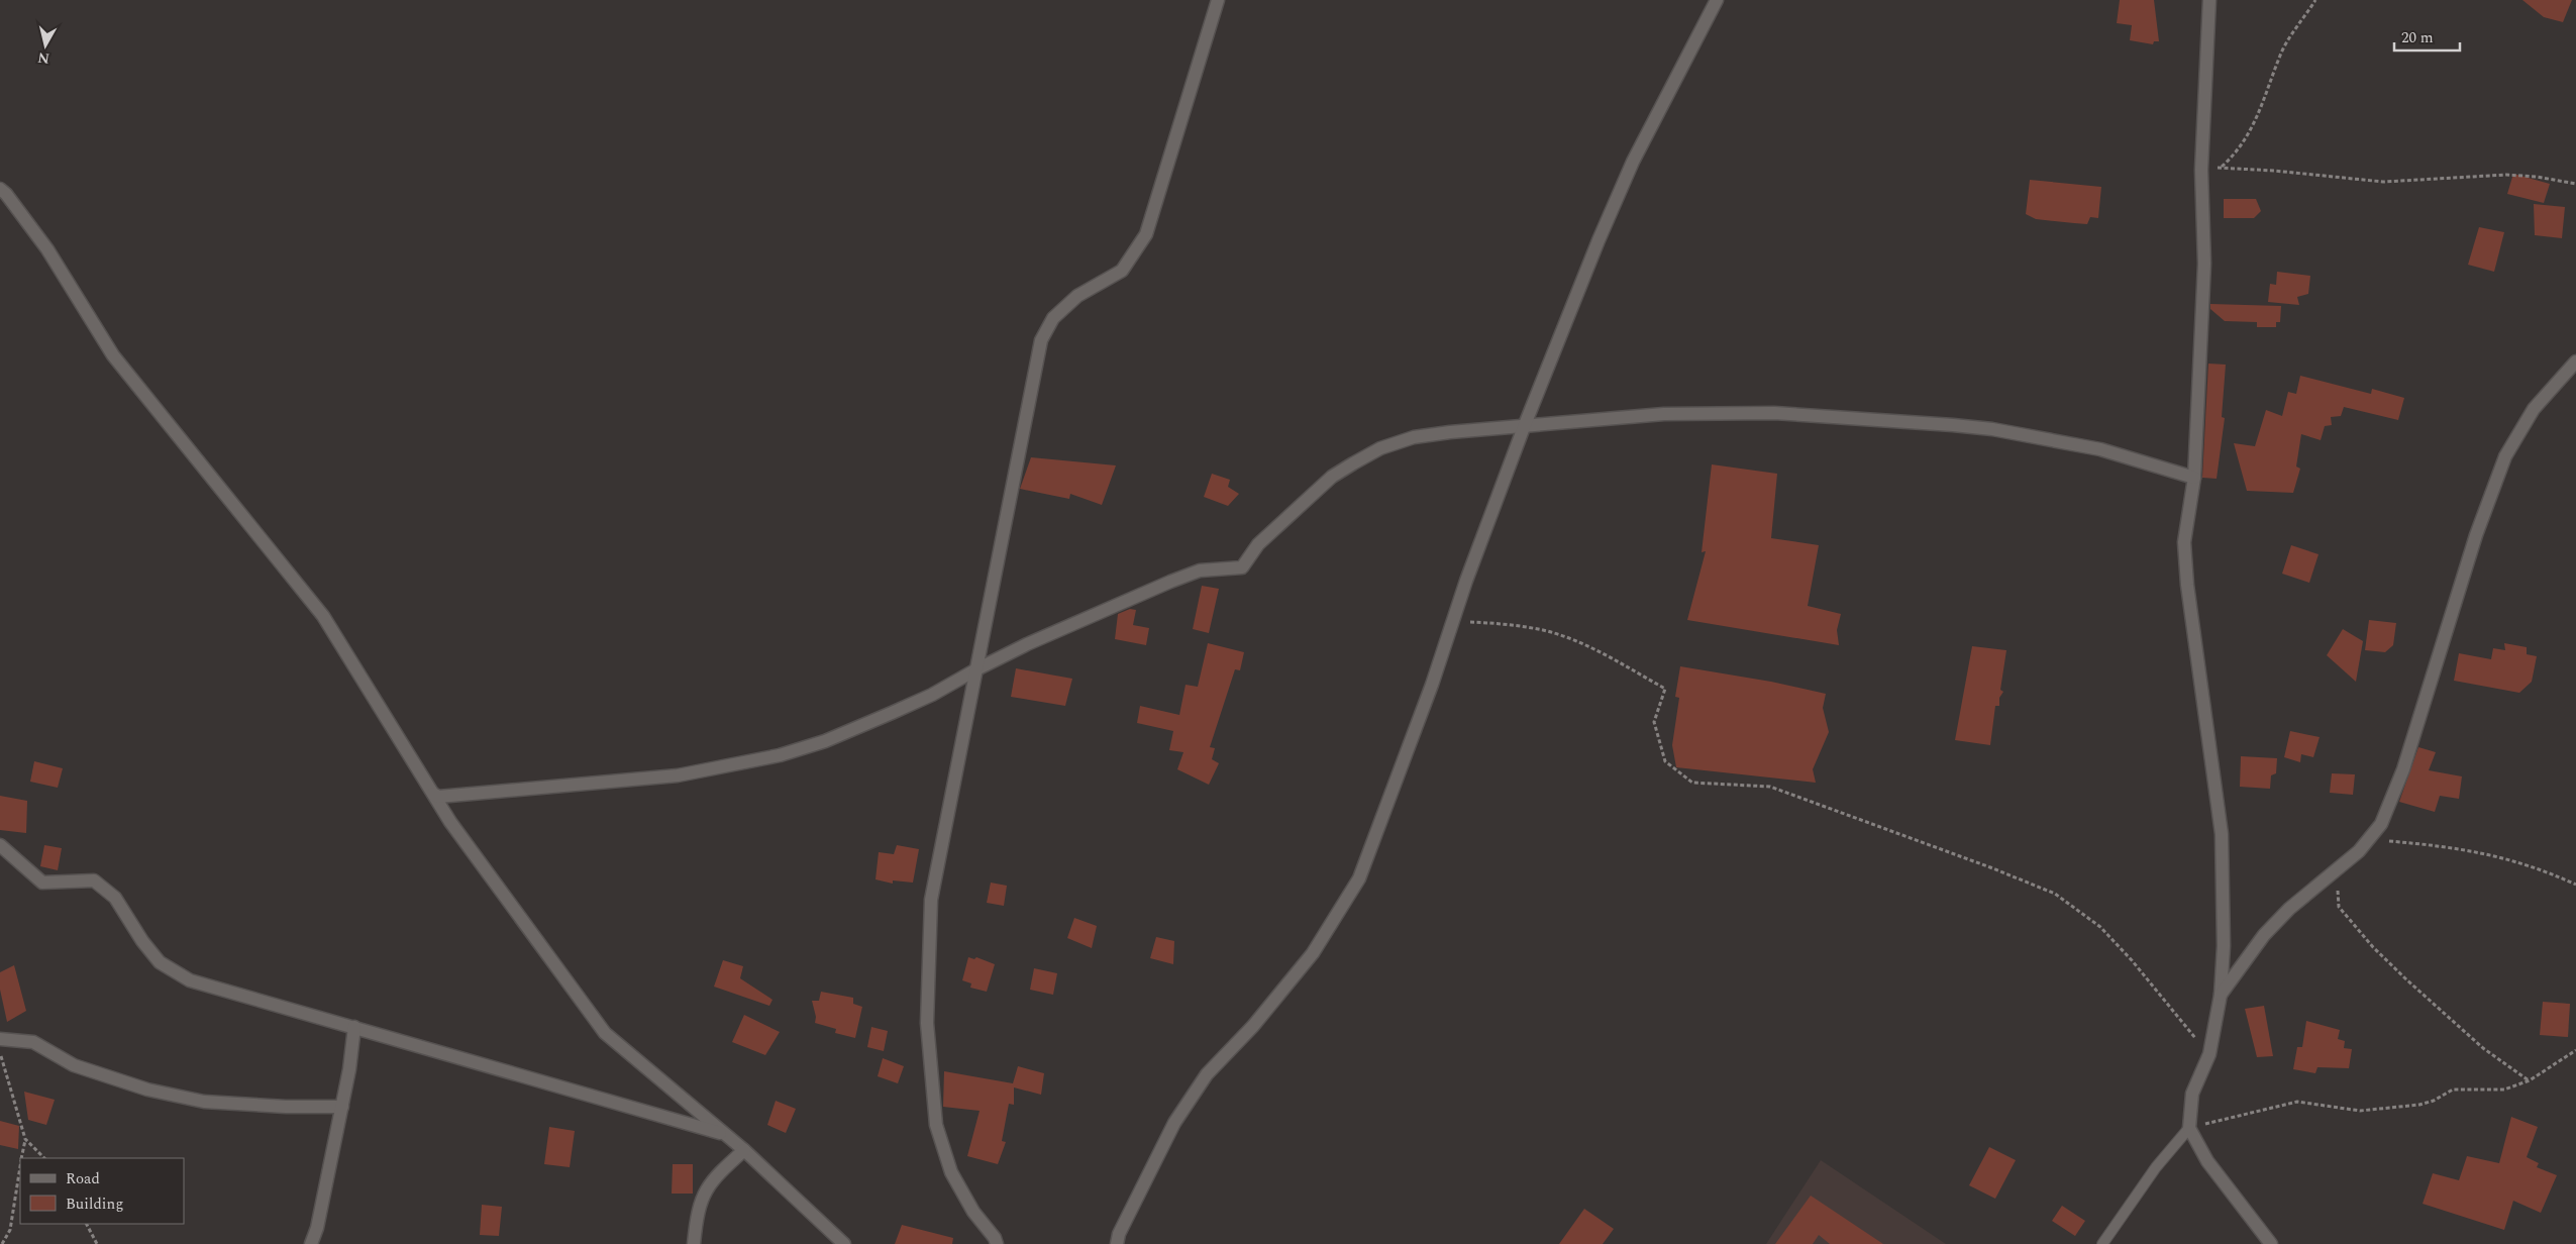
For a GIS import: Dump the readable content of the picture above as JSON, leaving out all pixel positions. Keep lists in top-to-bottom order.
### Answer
{
  "legend": ["Road", "Building"],
  "scale_bar": "20 m",
  "north": "bottom"
}
